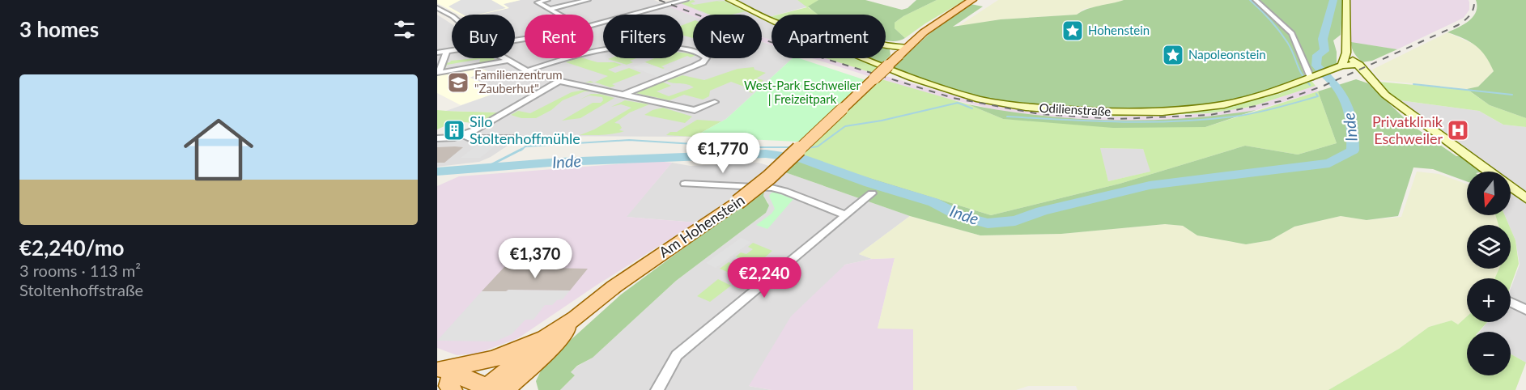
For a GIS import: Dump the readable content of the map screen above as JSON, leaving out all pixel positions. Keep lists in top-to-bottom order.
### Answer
{
  "streets": {
    "main road": ["Odilienstraße", "Am Hohenstein"]
  },
  "water": ["Inde"],
  "parks": ["West-Park Eschweiler | Freizeitpark"],
  "places": {
    "place": ["Hohenstein", "Napoleonstein"],
    "school or university": ["Familienzentrum \"Zauberhut\""],
    "building": ["Silo Stoltenhoffmühle"],
    "hospital": ["Privatklinik Eschweiler"]
  },
  "north": "bottom",
  "page": {
    "heading": "3 homes",
    "chip": [
      "Buy",
      "Rent",
      "Filters",
      "New",
      "Apartment"
    ],
    "list": [
      {
        "name": "€2,240/mo",
        "note": "3 rooms · 113 m² · Stoltenhoffstraße"
      }
    ],
    "price": ["€1,770", "€1,370", "€2,240"],
    "map_buttons": ["+", "−"]
  }
}
